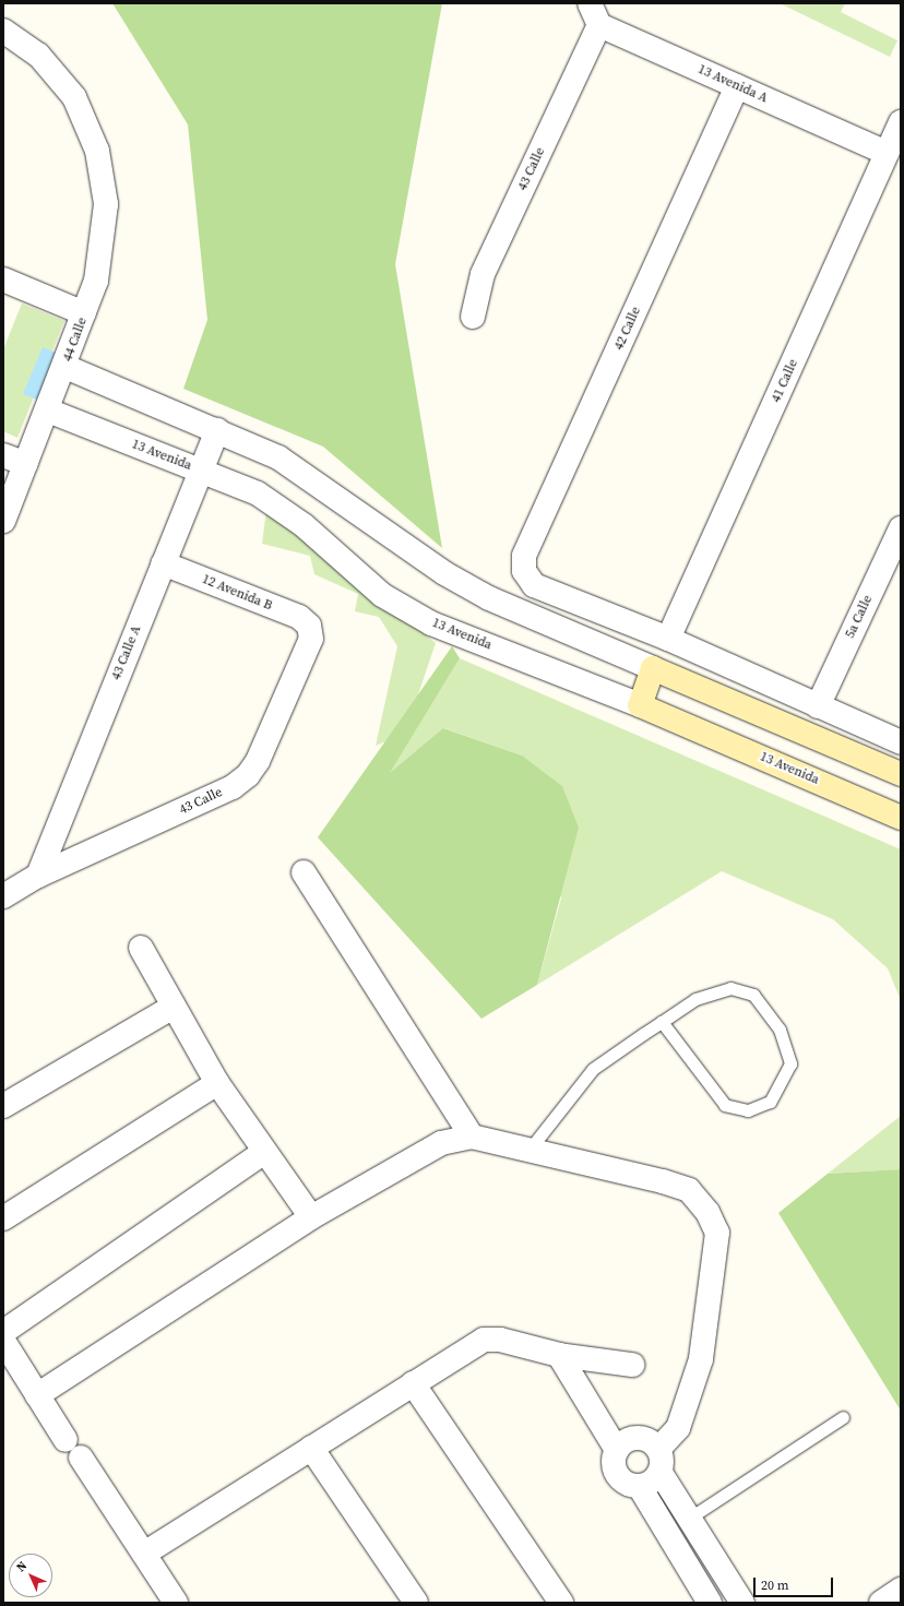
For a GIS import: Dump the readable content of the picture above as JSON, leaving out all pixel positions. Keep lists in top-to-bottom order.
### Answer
{
  "streets": {
    "street": [
      "13 Avenida A",
      "43 Calle",
      "42 Calle",
      "44 Calle",
      "41 Calle",
      "13 Avenida",
      "12 Avenida B",
      "5a Calle",
      "43 Calle A"
    ]
  },
  "crossings": [
    ["13 Avenida A", "43 Calle"],
    ["13 Avenida A", "42 Calle"],
    ["13 Avenida A", "41 Calle"],
    ["43 Calle", "12 Avenida B"],
    ["43 Calle", "43 Calle A"],
    ["42 Calle", "41 Calle"],
    ["44 Calle", "13 Avenida"],
    ["13 Avenida", "43 Calle A"],
    ["12 Avenida B", "43 Calle A"]
  ],
  "scale_bar": "20 m",
  "north": "top left"
}
